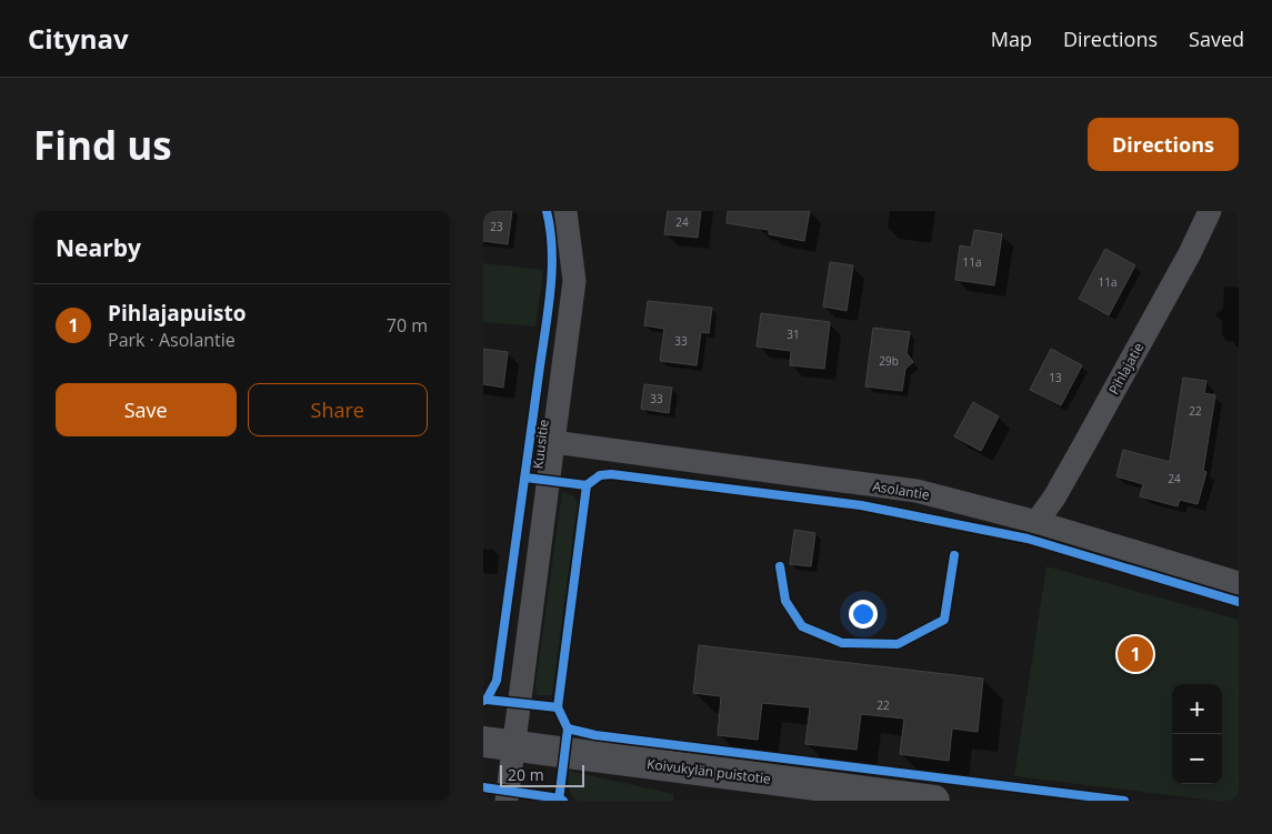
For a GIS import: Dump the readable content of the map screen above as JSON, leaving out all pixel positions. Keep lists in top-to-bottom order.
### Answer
{
  "streets": {
    "street": [
      "Pihlajatie",
      "Kuusitie",
      "Asolantie",
      "Koivukylän puistotie"
    ]
  },
  "crossings": [
    ["Pihlajatie", "Asolantie"],
    ["Kuusitie", "Asolantie"],
    ["Kuusitie", "Koivukylän puistotie"]
  ],
  "house_numbers": [
    "24",
    "23",
    "11a",
    "11a",
    "31",
    "33",
    "29b",
    "13",
    "33",
    "22",
    "24",
    "22"
  ],
  "scale_bar": "20 m",
  "page": {
    "header": "Citynav",
    "nav": ["Map", "Directions", "Saved"],
    "buttons": [
      "Directions",
      ["Save", "Share"]
    ],
    "title": "Find us",
    "heading": "Nearby",
    "list": [
      {
        "mark": "1",
        "name": "Pihlajapuisto",
        "note": "Park · Asolantie",
        "value": "70 m"
      }
    ],
    "pins": "1",
    "map_buttons": ["+", "−"],
    "scale": "20 m"
  }
}
